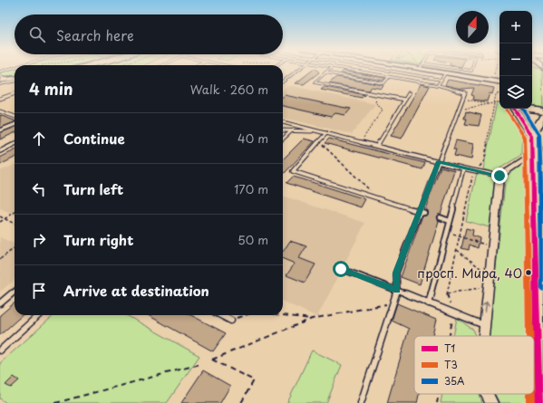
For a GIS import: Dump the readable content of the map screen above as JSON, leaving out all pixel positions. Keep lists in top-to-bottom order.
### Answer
{
  "places": ["просп. Мира, 40"],
  "lines": ["transit line Т1", "transit line 35А", "transit line Т3"],
  "legend": ["Т1", "Т3", "35А"],
  "north": "top",
  "page": {
    "map_buttons": ["+", "−"],
    "search": "Search here",
    "heading": ["4 min", "Walk · 260 m"],
    "list": [
      ["Continue", "40 m"],
      ["Turn left", "170 m"],
      ["Turn right", "50 m"],
      "Arrive at destination"
    ]
  }
}
